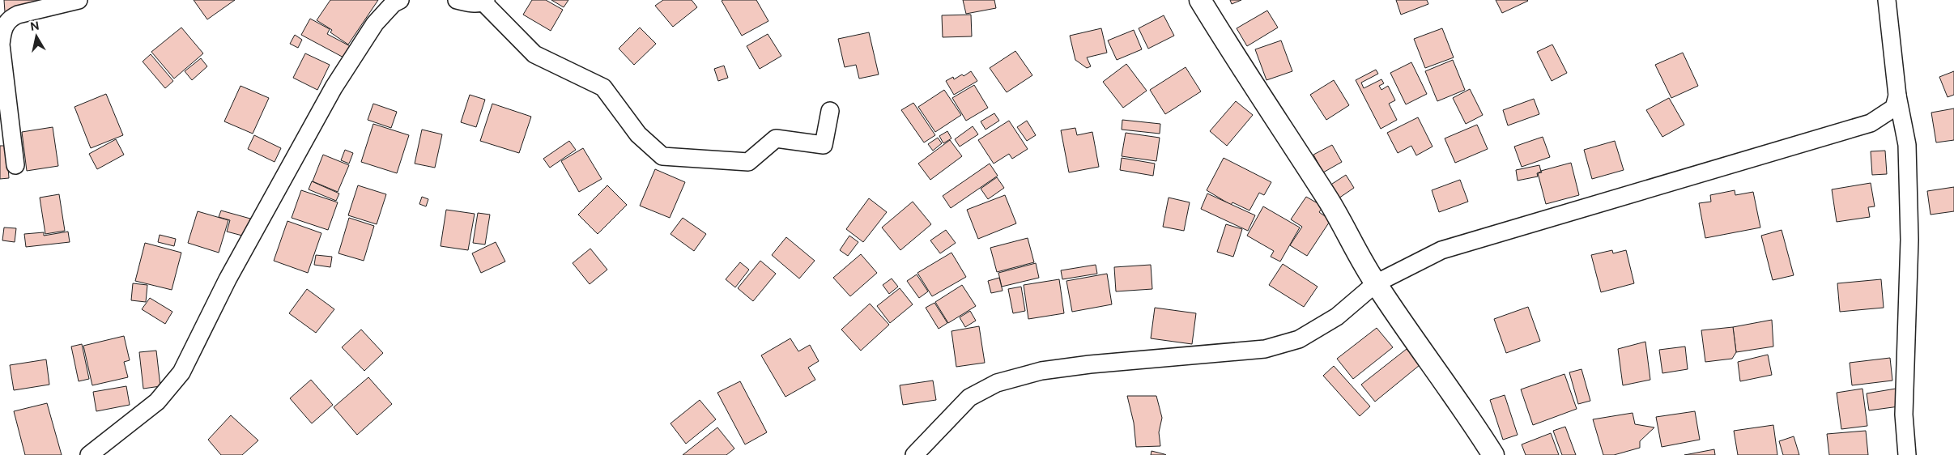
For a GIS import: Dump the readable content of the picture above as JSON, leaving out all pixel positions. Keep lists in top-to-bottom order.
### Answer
{
  "north": "top"
}
